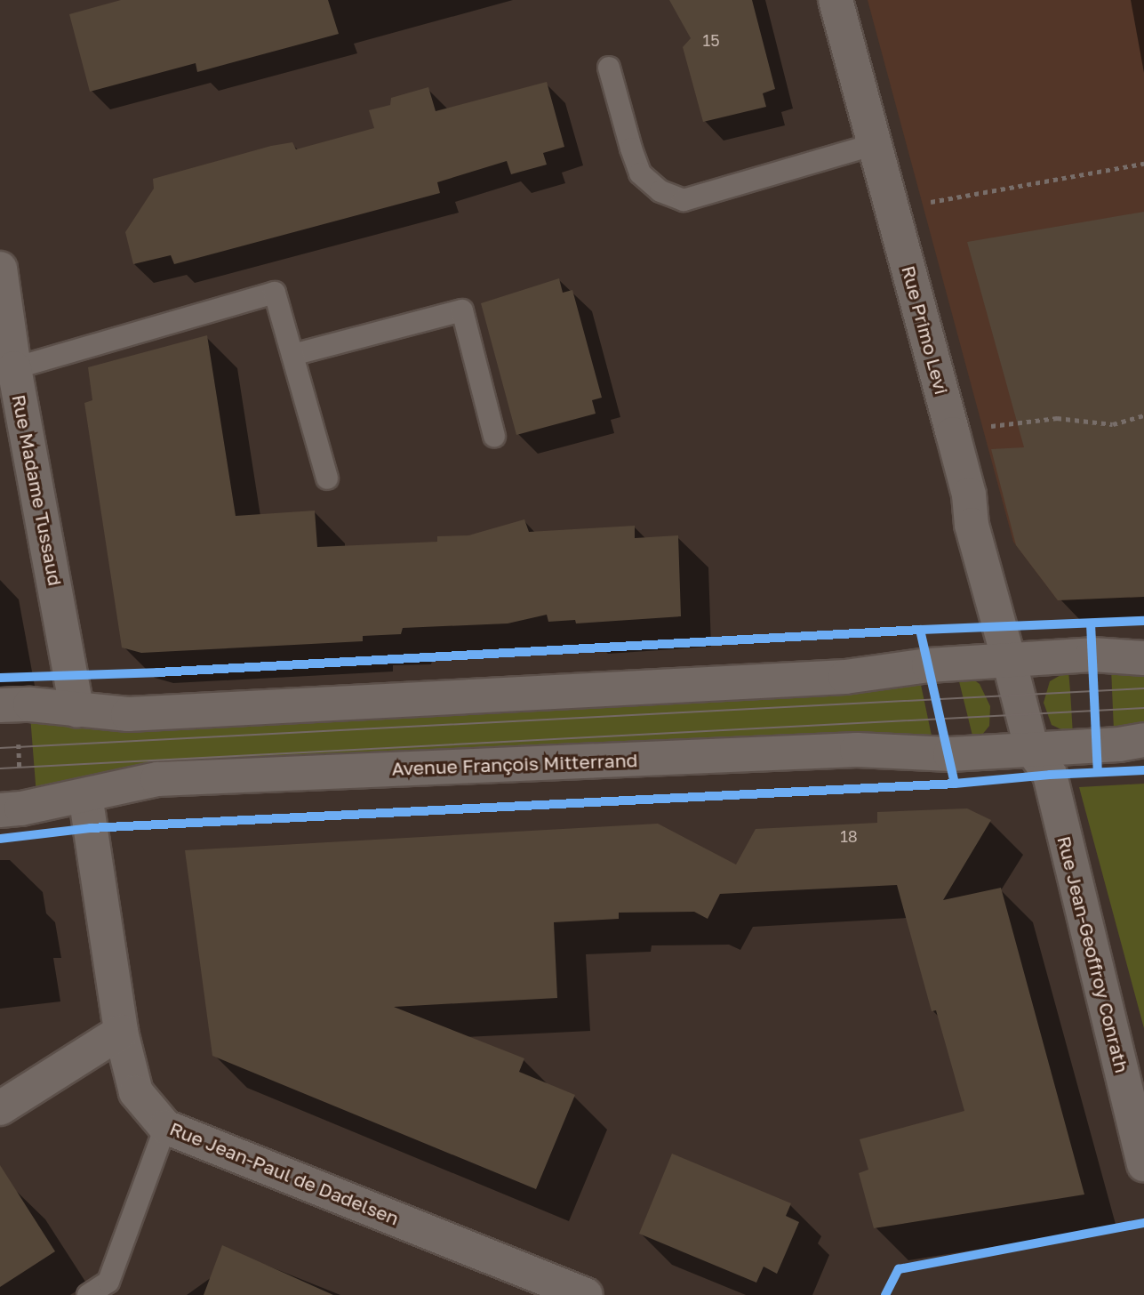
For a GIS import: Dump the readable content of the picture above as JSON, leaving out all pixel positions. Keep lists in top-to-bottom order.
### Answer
{
  "streets": {
    "street": [
      "Rue Primo Levi",
      "Rue Madame Tussaud",
      "Avenue François Mitterrand",
      "Rue Jean-Geoffroy Conrath",
      "Rue Jean-Paul de Dadelsen"
    ]
  },
  "crossings": [
    ["Avenue François Mitterrand", "Rue Jean-Geoffroy Conrath"],
    ["Avenue François Mitterrand", "Rue Jean-Paul de Dadelsen"]
  ],
  "house_numbers": ["15", "18"]
}
